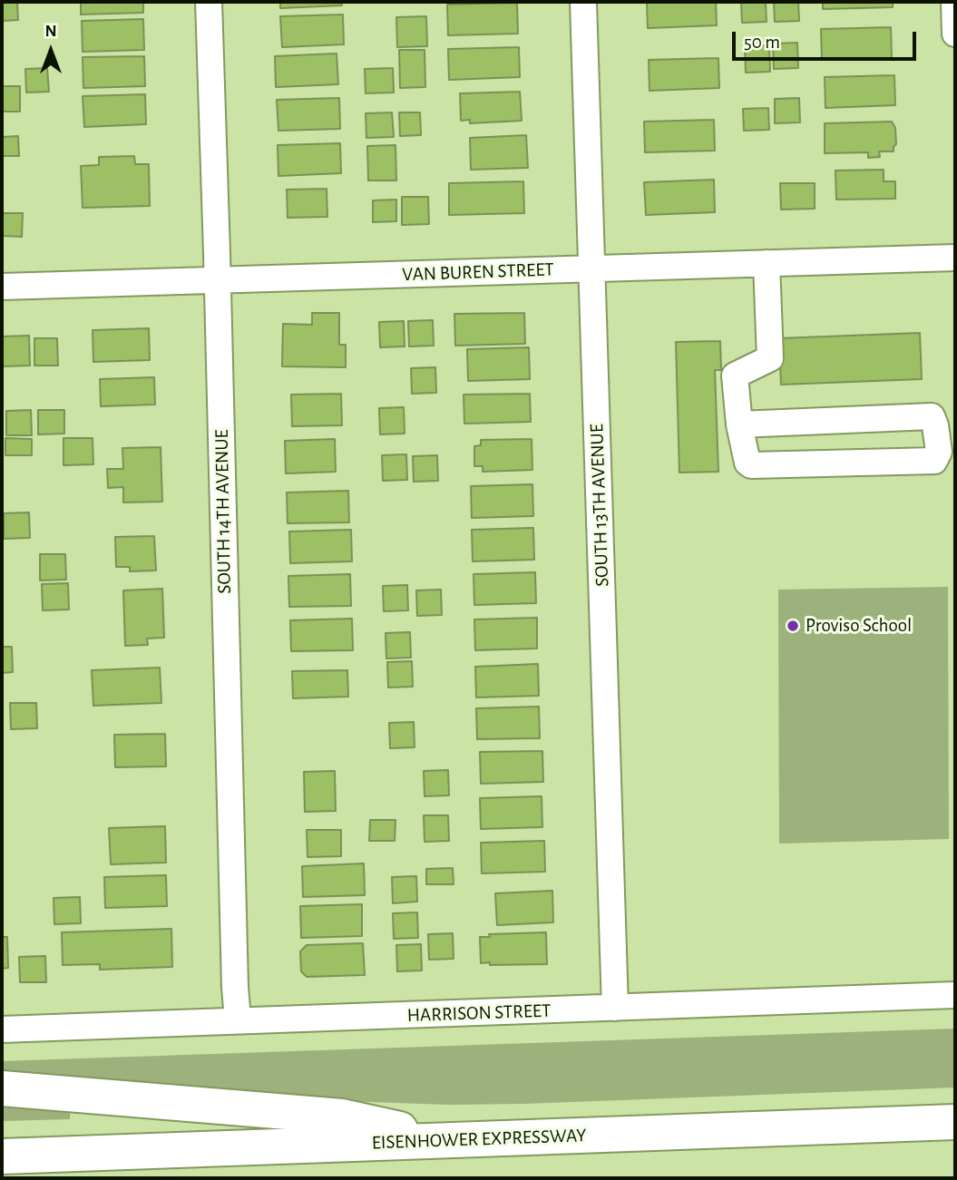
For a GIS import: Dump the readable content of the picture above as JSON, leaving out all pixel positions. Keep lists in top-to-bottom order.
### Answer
{
  "streets": {
    "highway": ["EISENHOWER EXPRESSWAY"],
    "street": [
      "VAN BUREN STREET",
      "SOUTH 13TH AVENUE",
      "SOUTH 14TH AVENUE",
      "HARRISON STREET"
    ]
  },
  "crossings": [
    ["VAN BUREN STREET", "SOUTH 13TH AVENUE"],
    ["VAN BUREN STREET", "SOUTH 14TH AVENUE"],
    ["SOUTH 13TH AVENUE", "HARRISON STREET"],
    ["SOUTH 14TH AVENUE", "HARRISON STREET"]
  ],
  "places": ["Proviso School"],
  "scale_bar": "50 m",
  "north": "top"
}
